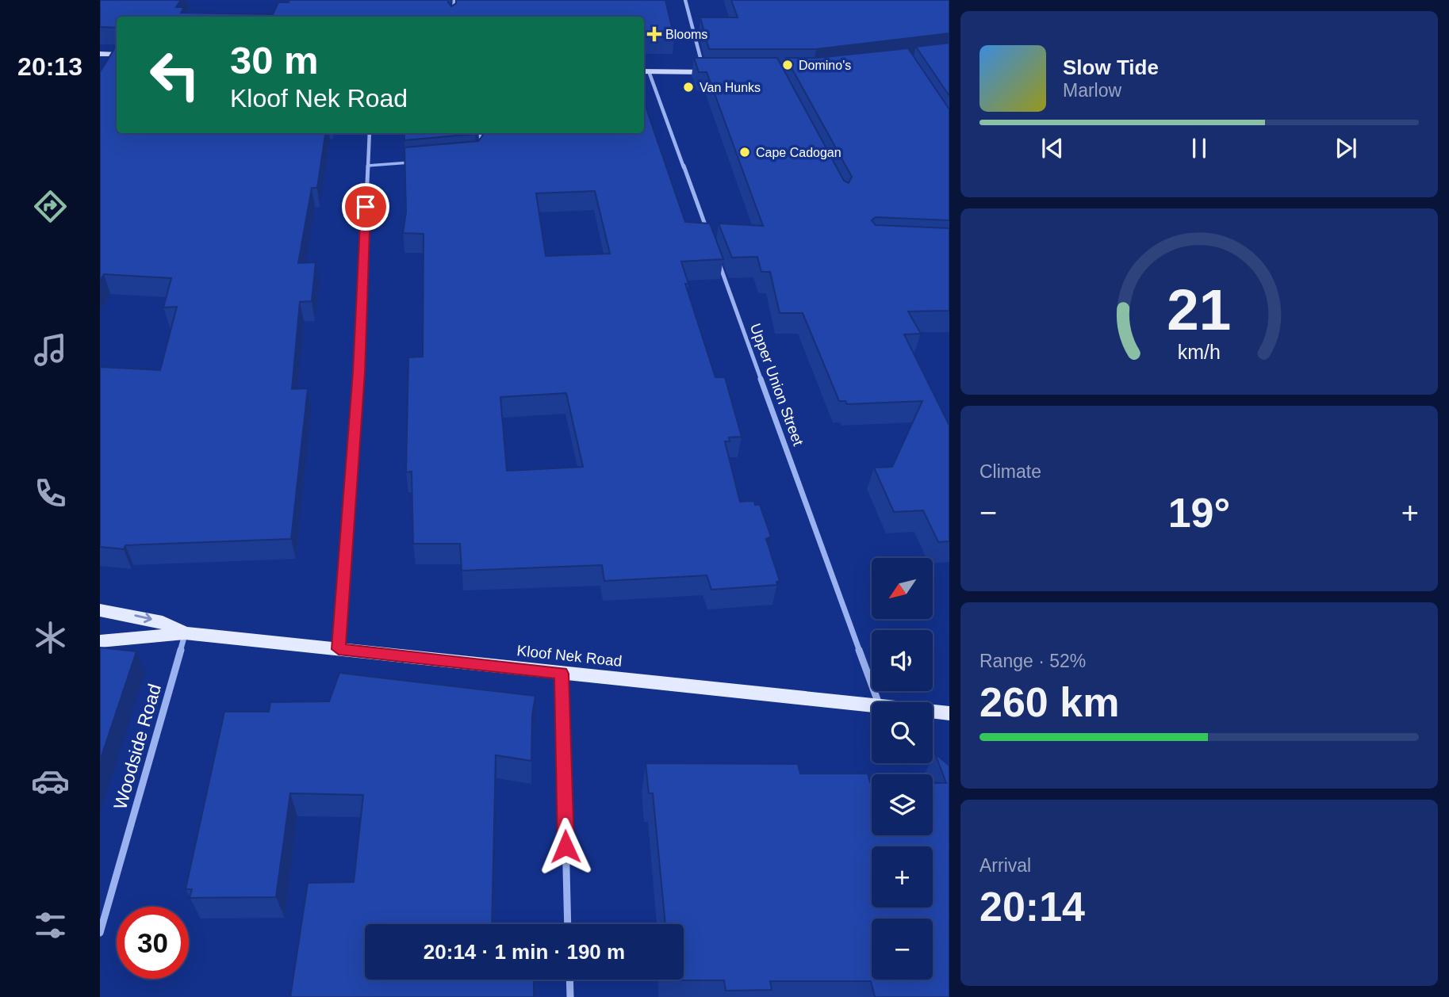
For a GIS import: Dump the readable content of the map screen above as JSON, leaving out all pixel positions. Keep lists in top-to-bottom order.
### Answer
{
  "streets": {
    "main road": ["Kloof Nek Road"],
    "street": ["Upper Union Street", "Woodside Road"]
  },
  "crossings": [
    ["Kloof Nek Road", "Woodside Road"]
  ],
  "places": {
    "health": ["Blooms"],
    "other": ["Domino's", "Van Hunks", "Cape Cadogan"]
  },
  "north": "bottom left",
  "page": {
    "tabs": "20:13",
    "turn": ["30 m", "Kloof Nek Road"],
    "song": ["Slow Tide", "Marlow"],
    "tile": [
      "Climate",
      ["Range · 52%", "260 km"],
      ["Arrival", "20:14"]
    ],
    "heat": ["−", "19°", "+"],
    "map_buttons": ["+", "−"],
    "limit": "30",
    "trip": "20:14 · 1 min · 190 m",
    "gauge": ["21", "km/h"]
  }
}
